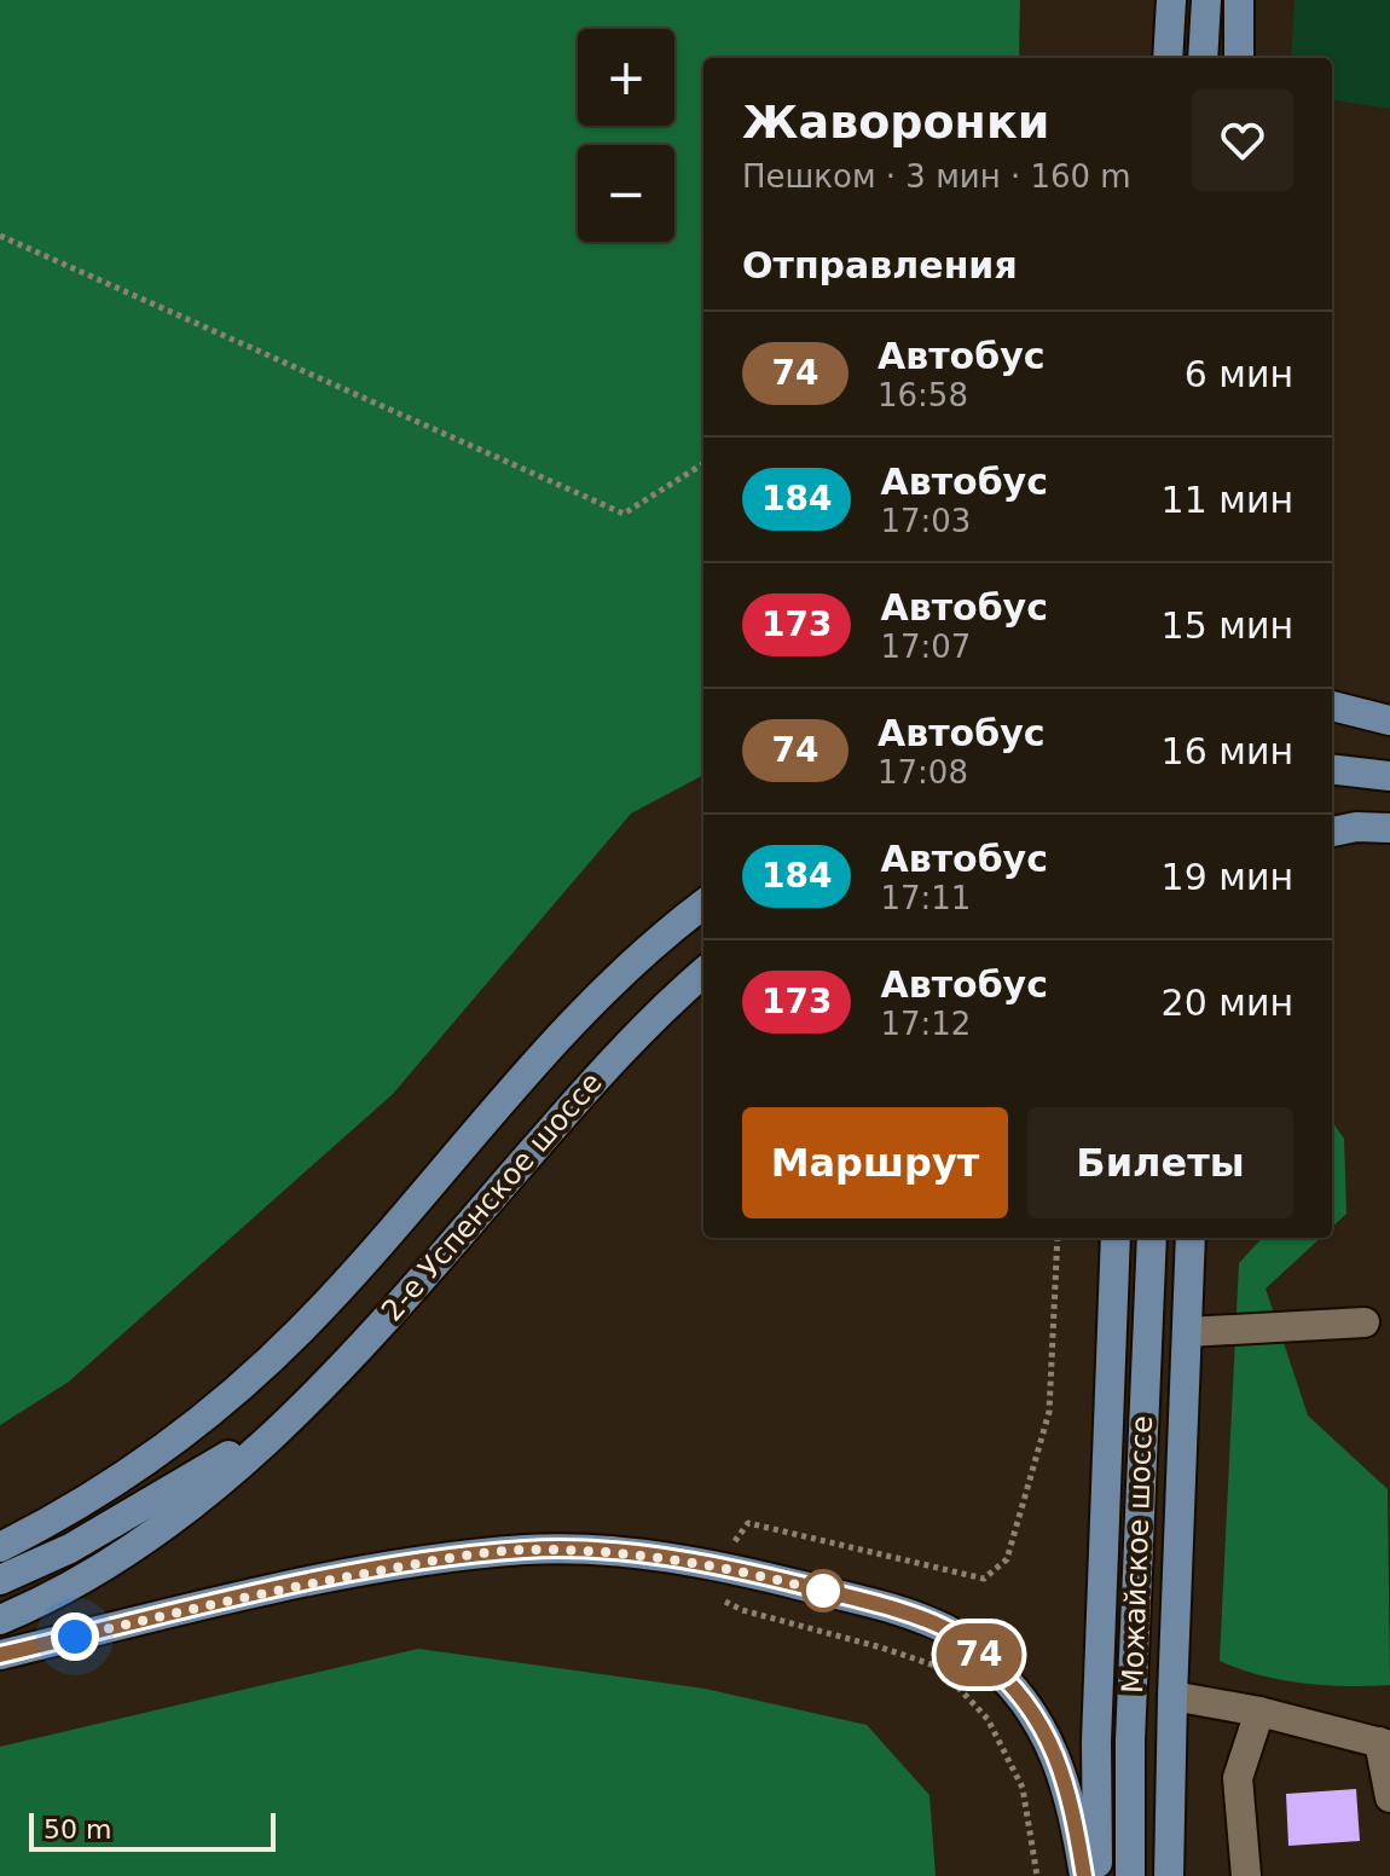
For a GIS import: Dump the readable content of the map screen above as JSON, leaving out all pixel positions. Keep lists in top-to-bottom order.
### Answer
{
  "streets": {
    "main road": ["2-е Успенское шоссе", "Можайское шоссе"]
  },
  "lines": ["bus line 74"],
  "scale_bar": "50 m",
  "page": {
    "on_map": "74",
    "map_buttons": ["+", "−"],
    "heading": [
      ["Жаворонки", "Пешком · 3 мин · 160 m"],
      "Отправления"
    ],
    "list": [
      {
        "mark": "74",
        "name": "Автобус",
        "note": "16:58",
        "value": "6 мин"
      },
      {
        "mark": "184",
        "name": "Автобус",
        "note": "17:03",
        "value": "11 мин"
      },
      {
        "mark": "173",
        "name": "Автобус",
        "note": "17:07",
        "value": "15 мин"
      },
      {
        "mark": "74",
        "name": "Автобус",
        "note": "17:08",
        "value": "16 мин"
      },
      {
        "mark": "184",
        "name": "Автобус",
        "note": "17:11",
        "value": "19 мин"
      },
      {
        "mark": "173",
        "name": "Автобус",
        "note": "17:12",
        "value": "20 мин"
      }
    ],
    "buttons": ["Маршрут", "Билеты"],
    "scale": "50 m"
  }
}
